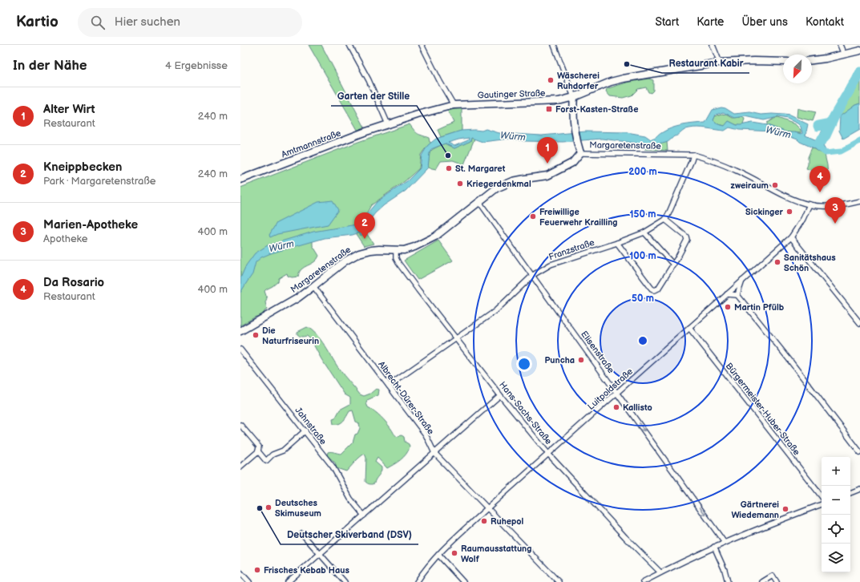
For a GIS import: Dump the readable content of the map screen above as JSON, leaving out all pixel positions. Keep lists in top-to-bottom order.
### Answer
{
  "streets": {
    "main road": ["Gautinger Straße", "Amtmannstraße", "Margaretenstraße"],
    "street": [
      "Franzstraße",
      "Elisenstraße",
      "Luitpoldstraße",
      "Albrecht-Dürer-Straße",
      "Bürgermeister-Huber-Straße",
      "Hans-Sachs-Straße",
      "Jahnstraße"
    ]
  },
  "crossings": [
    ["Gautinger Straße", "Amtmannstraße"],
    ["Margaretenstraße", "Elisenstraße"],
    ["Margaretenstraße", "Luitpoldstraße"],
    ["Margaretenstraße", "Albrecht-Dürer-Straße"],
    ["Margaretenstraße", "Hans-Sachs-Straße"],
    ["Franzstraße", "Elisenstraße"],
    ["Franzstraße", "Albrecht-Dürer-Straße"],
    ["Franzstraße", "Hans-Sachs-Straße"],
    ["Elisenstraße", "Luitpoldstraße"],
    ["Luitpoldstraße", "Albrecht-Dürer-Straße"],
    ["Luitpoldstraße", "Bürgermeister-Huber-Straße"],
    ["Luitpoldstraße", "Hans-Sachs-Straße"]
  ],
  "one_way": ["Elisenstraße"],
  "water": ["Würm"],
  "places": {
    "other": [
      "Restaurant Kabir",
      "Wäscherei Ruhdorfer",
      "Garten der Stille",
      "St. Margaret",
      "Kriegerdenkmal",
      "zweiraum",
      "Sickinger",
      "Freiwillige Feuerwehr Krailling",
      "Sanitätshaus Schön",
      "Martin Pfülb",
      "Die Naturfriseurin",
      "Puncha",
      "Kallisto",
      "Deutsches Skimuseum",
      "Deutscher Skiverband (DSV)",
      "Gärtnerei Wiedemann",
      "Ruhepol",
      "Raumausstattung Wolf",
      "Frisches Kebab Haus"
    ],
    "transit": ["Forst-Kasten-Straße"]
  },
  "north": "bottom left",
  "page": {
    "header": "Kartio",
    "search": "Hier suchen",
    "nav": [
      "Start",
      "Karte",
      "Über uns",
      "Kontakt"
    ],
    "heading": ["In der Nähe", "4 Ergebnisse"],
    "list": [
      {
        "mark": "1",
        "name": "Alter Wirt",
        "note": "Restaurant",
        "value": "240 m"
      },
      {
        "mark": "2",
        "name": "Kneippbecken",
        "note": "Park · Margaretenstraße",
        "value": "240 m"
      },
      {
        "mark": "3",
        "name": "Marien-Apotheke",
        "note": "Apotheke",
        "value": "400 m"
      },
      {
        "mark": "4",
        "name": "Da Rosario",
        "note": "Restaurant",
        "value": "400 m"
      }
    ],
    "pins": [
      "1",
      "4",
      "3",
      "2"
    ],
    "map_buttons": ["+", "−"]
  },
  "rings": [
    "200 m",
    "150 m",
    "100 m",
    "50 m"
  ]
}
